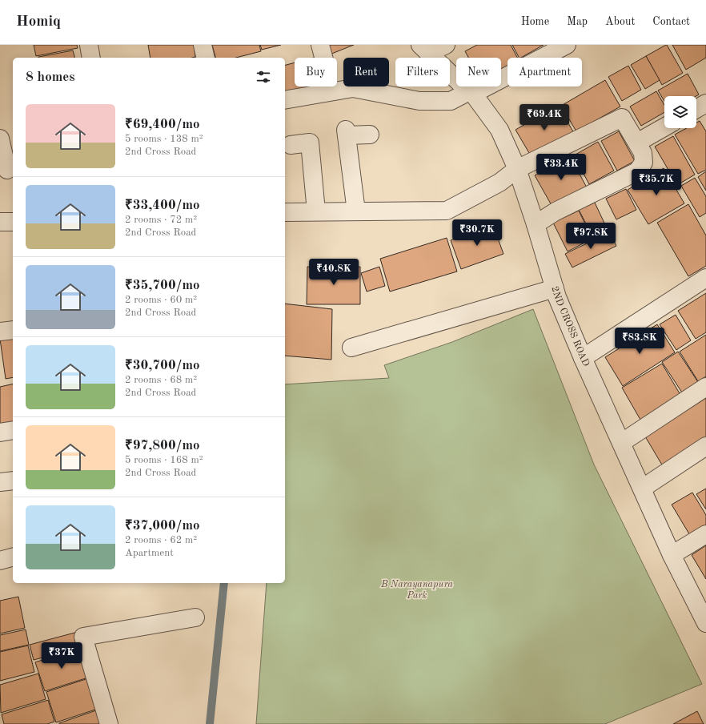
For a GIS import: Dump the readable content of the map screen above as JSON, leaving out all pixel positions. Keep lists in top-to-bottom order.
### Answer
{
  "streets": {
    "street": ["2ND CROSS ROAD"]
  },
  "parks": ["B Narayanapura Park"],
  "page": {
    "header": "Homiq",
    "nav": [
      "Home",
      "Map",
      "About",
      "Contact"
    ],
    "chip": [
      "Buy",
      "Rent",
      "Filters",
      "New",
      "Apartment"
    ],
    "heading": "8 homes",
    "list": [
      {
        "name": "₹69,400/mo",
        "note": "5 rooms · 138 m² · 2nd Cross Road"
      },
      {
        "name": "₹33,400/mo",
        "note": "2 rooms · 72 m² · 2nd Cross Road"
      },
      {
        "name": "₹35,700/mo",
        "note": "2 rooms · 60 m² · 2nd Cross Road"
      },
      {
        "name": "₹30,700/mo",
        "note": "2 rooms · 68 m² · 2nd Cross Road"
      },
      {
        "name": "₹97,800/mo",
        "note": "5 rooms · 168 m² · 2nd Cross Road"
      },
      {
        "name": "₹37,000/mo",
        "note": "2 rooms · 62 m² · Apartment"
      }
    ],
    "price": [
      "₹69.4K",
      "₹33.4K",
      "₹35.7K",
      "₹30.7K",
      "₹97.8K",
      "₹40.8K",
      "₹83.8K",
      "₹37K"
    ]
  }
}
